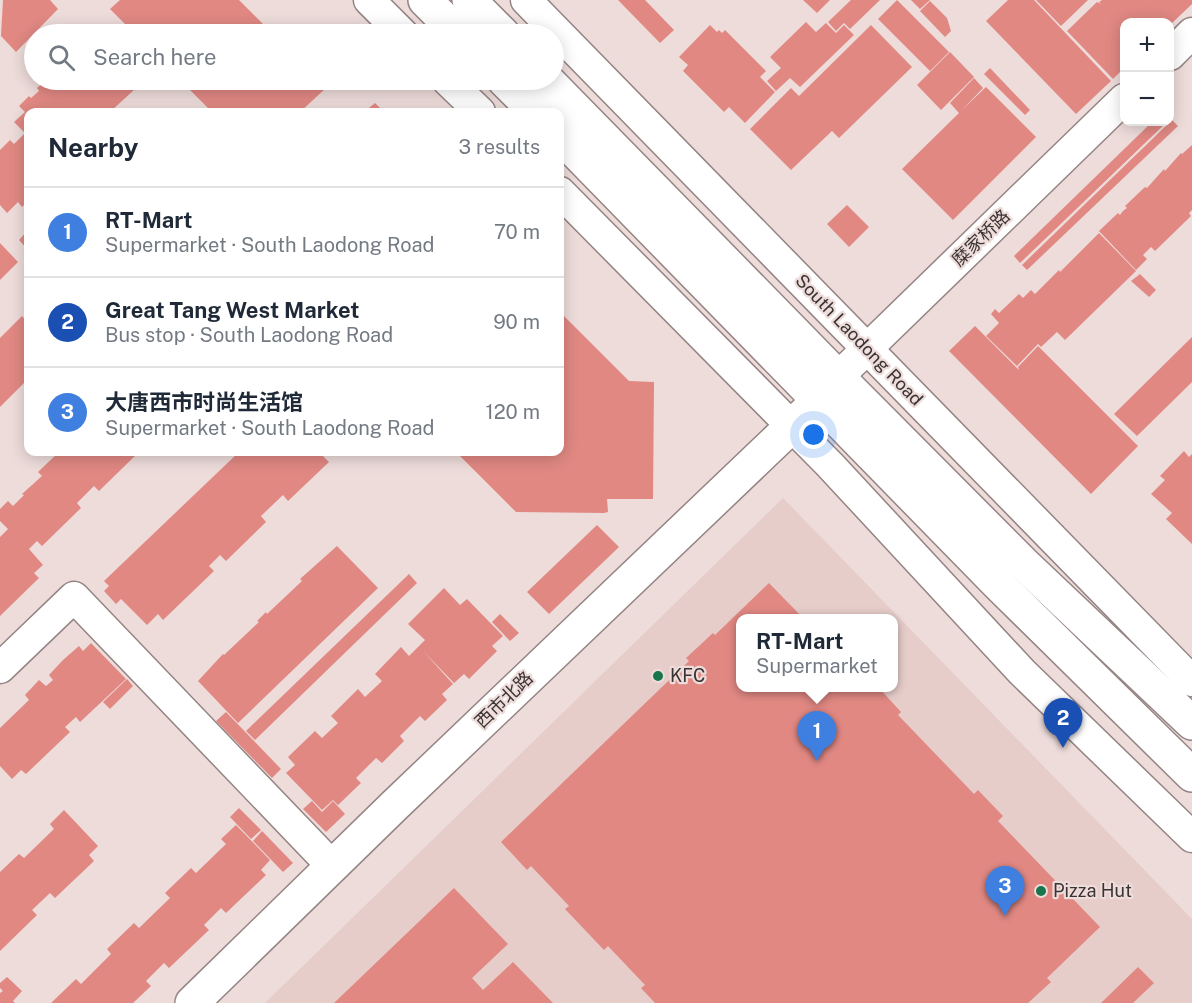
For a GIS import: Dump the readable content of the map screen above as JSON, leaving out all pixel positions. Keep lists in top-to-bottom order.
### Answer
{
  "streets": {
    "main road": ["South Laodong Road", "西市北路"],
    "street": ["糜家桥路"]
  },
  "crossings": [
    ["糜家桥路", "South Laodong Road"],
    ["糜家桥路", "西市北路"],
    ["South Laodong Road", "西市北路"]
  ],
  "places": ["KFC", "Pizza Hut"],
  "page": {
    "map_buttons": ["+", "−"],
    "search": "Search here",
    "heading": ["Nearby", "3 results"],
    "list": [
      {
        "mark": "1",
        "name": "RT-Mart",
        "note": "Supermarket · South Laodong Road",
        "value": "70 m"
      },
      {
        "mark": "2",
        "name": "Great Tang West Market",
        "note": "Bus stop · South Laodong Road",
        "value": "90 m"
      },
      {
        "mark": "3",
        "name": "大唐西市时尚生活馆",
        "note": "Supermarket · South Laodong Road",
        "value": "120 m"
      }
    ],
    "popup": ["RT-Mart", "Supermarket"],
    "pins": ["2", "1", "3"]
  }
}
